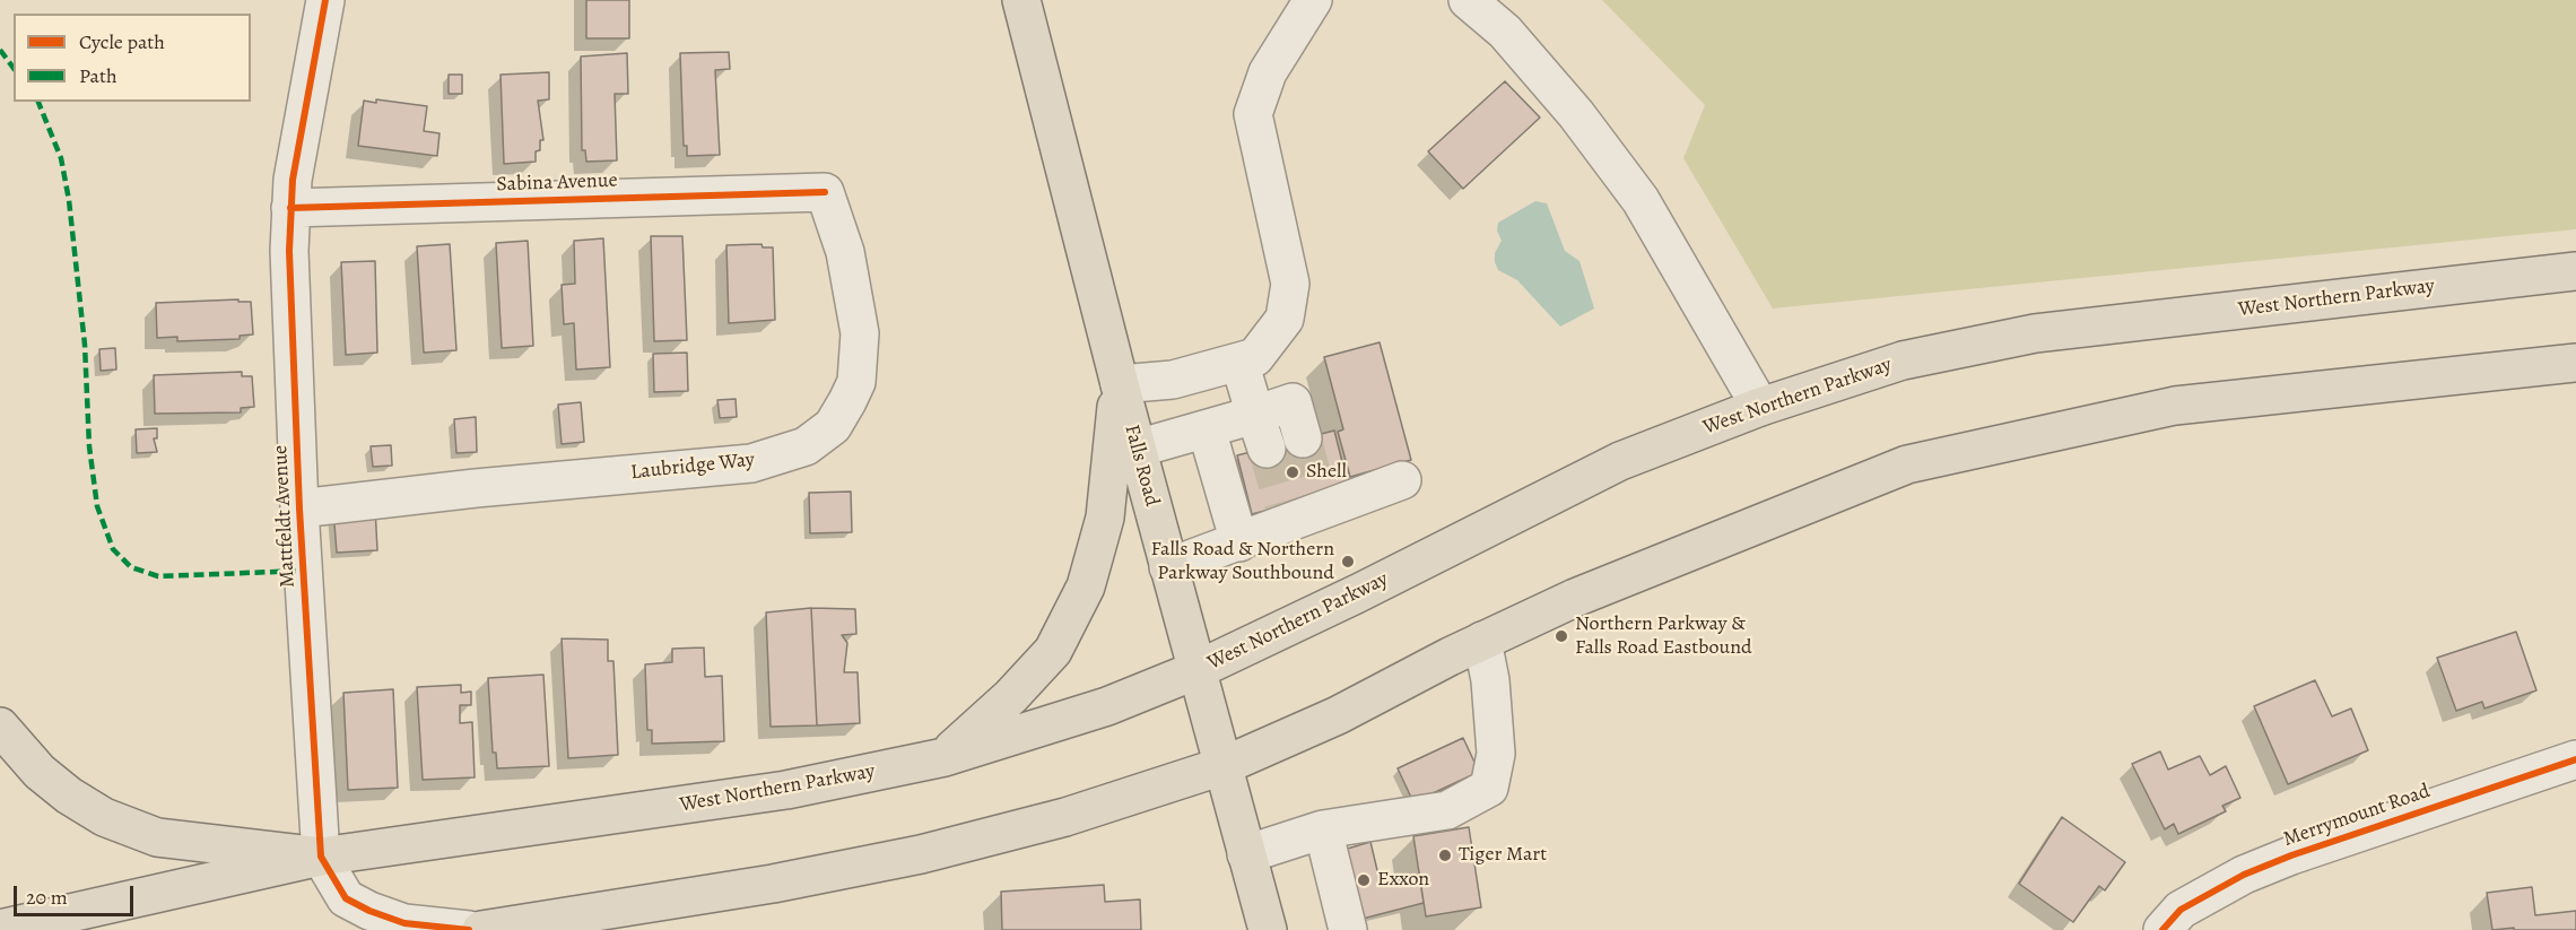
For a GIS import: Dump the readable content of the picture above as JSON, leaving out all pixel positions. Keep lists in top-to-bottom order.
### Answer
{
  "streets": {
    "main road": ["West Northern Parkway", "Falls Road"],
    "street": [
      "Sabina Avenue",
      "Laubridge Way",
      "Mattfeldt Avenue",
      "Merrymount Road"
    ]
  },
  "crossings": [
    ["Sabina Avenue", "Laubridge Way"],
    ["Sabina Avenue", "Mattfeldt Avenue"],
    ["West Northern Parkway", "Falls Road"],
    ["West Northern Parkway", "Mattfeldt Avenue"],
    ["Laubridge Way", "Mattfeldt Avenue"]
  ],
  "places": [
    "Shell",
    "Falls Road & Northern Parkway Southbound",
    "Northern Parkway & Falls Road Eastbound",
    "Tiger Mart",
    "Exxon"
  ],
  "legend": ["Cycle path", "Path"],
  "scale_bar": "20 m"
}
